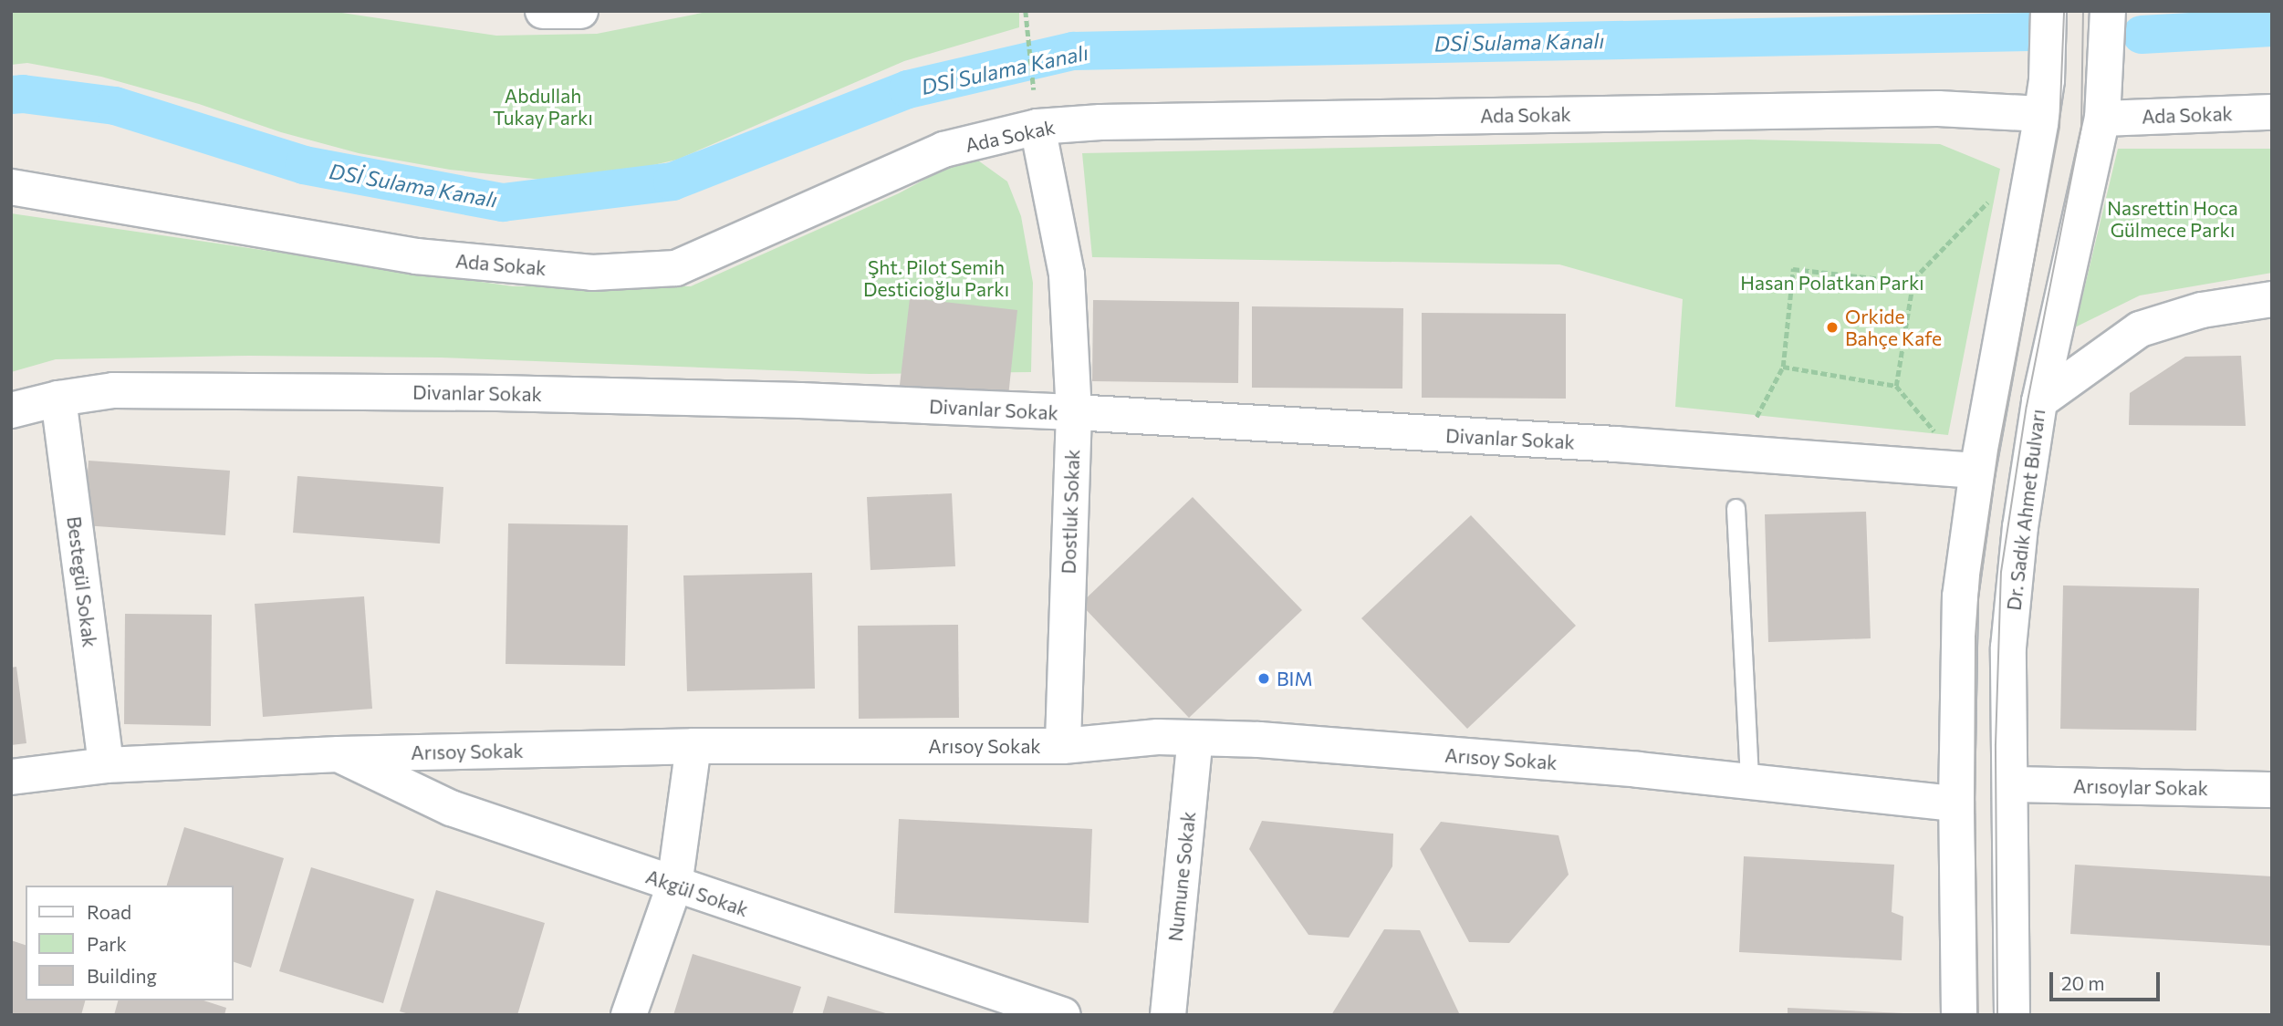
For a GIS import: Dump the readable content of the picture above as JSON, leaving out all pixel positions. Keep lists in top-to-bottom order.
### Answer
{
  "streets": {
    "street": [
      "Ada Sokak",
      "Divanlar Sokak",
      "Dr. Sadık Ahmet Bulvarı",
      "Dostluk Sokak",
      "Bestegül Sokak",
      "Arısoy Sokak",
      "Arısoylar Sokak",
      "Numune Sokak",
      "Akgül Sokak"
    ]
  },
  "crossings": [
    ["Ada Sokak", "Dr. Sadık Ahmet Bulvarı"],
    ["Ada Sokak", "Dostluk Sokak"],
    ["Divanlar Sokak", "Dostluk Sokak"],
    ["Divanlar Sokak", "Bestegül Sokak"],
    ["Dr. Sadık Ahmet Bulvarı", "Arısoylar Sokak"],
    ["Dostluk Sokak", "Arısoy Sokak"],
    ["Bestegül Sokak", "Arısoy Sokak"],
    ["Arısoy Sokak", "Numune Sokak"],
    ["Arısoy Sokak", "Akgül Sokak"]
  ],
  "water": ["DSİ Sulama Kanalı"],
  "parks": [
    "Abdullah Tukay Parkı",
    "Nasrettin Hoca Gülmece Parkı",
    "Şht. Pilot Semih Desticioğlu Parkı",
    "Hasan Polatkan Parkı"
  ],
  "places": ["Orkide Bahçe Kafe", "BIM"],
  "legend": ["Road", "Park", "Building"],
  "scale_bar": "20 m"
}
